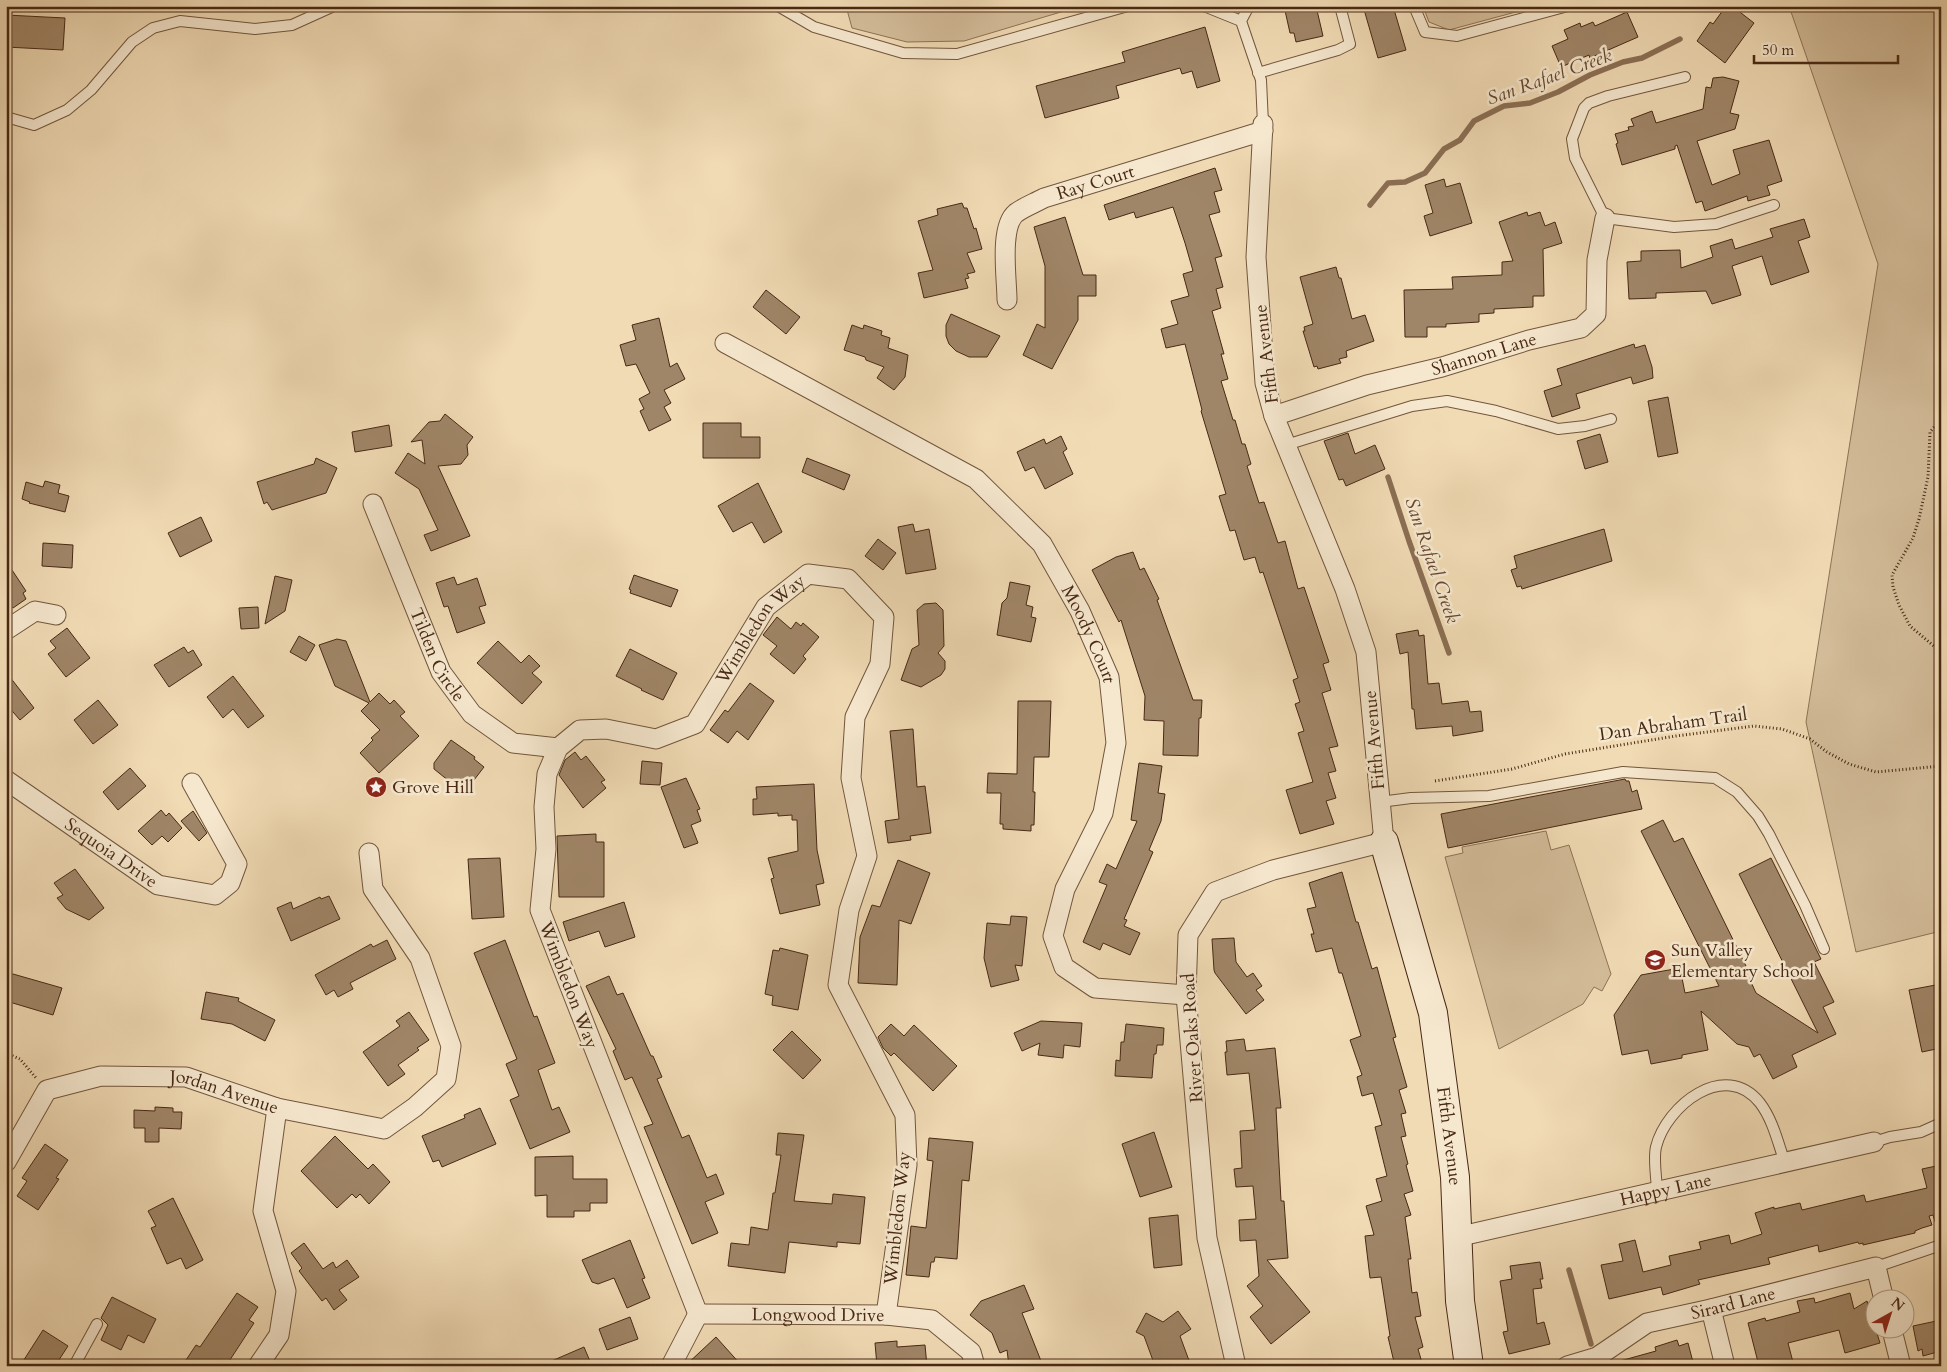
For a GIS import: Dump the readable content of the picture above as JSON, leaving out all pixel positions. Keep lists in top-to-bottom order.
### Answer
{
  "streets": {
    "street": [
      "Ray Court",
      "Fifth Avenue",
      "Shannon Lane",
      "Wimbledon Way",
      "Moody Court",
      "Tilden Circle",
      "Sequoia Drive",
      "River Oaks Road",
      "Jordan Avenue",
      "Happy Lane",
      "Sirard Lane",
      "Longwood Drive"
    ],
    "path": ["Dan Abraham Trail"]
  },
  "crossings": [
    ["Ray Court", "Fifth Avenue"],
    ["Fifth Avenue", "Shannon Lane"],
    ["Fifth Avenue", "River Oaks Road"],
    ["Fifth Avenue", "Happy Lane"],
    ["Wimbledon Way", "Tilden Circle"],
    ["Wimbledon Way", "Longwood Drive"],
    ["Moody Court", "River Oaks Road"]
  ],
  "water": ["San Rafael Creek"],
  "places": {
    "place": ["Grove Hill"],
    "school or university": ["Sun Valley Elementary School"]
  },
  "scale_bar": "50 m",
  "north": "top right"
}
